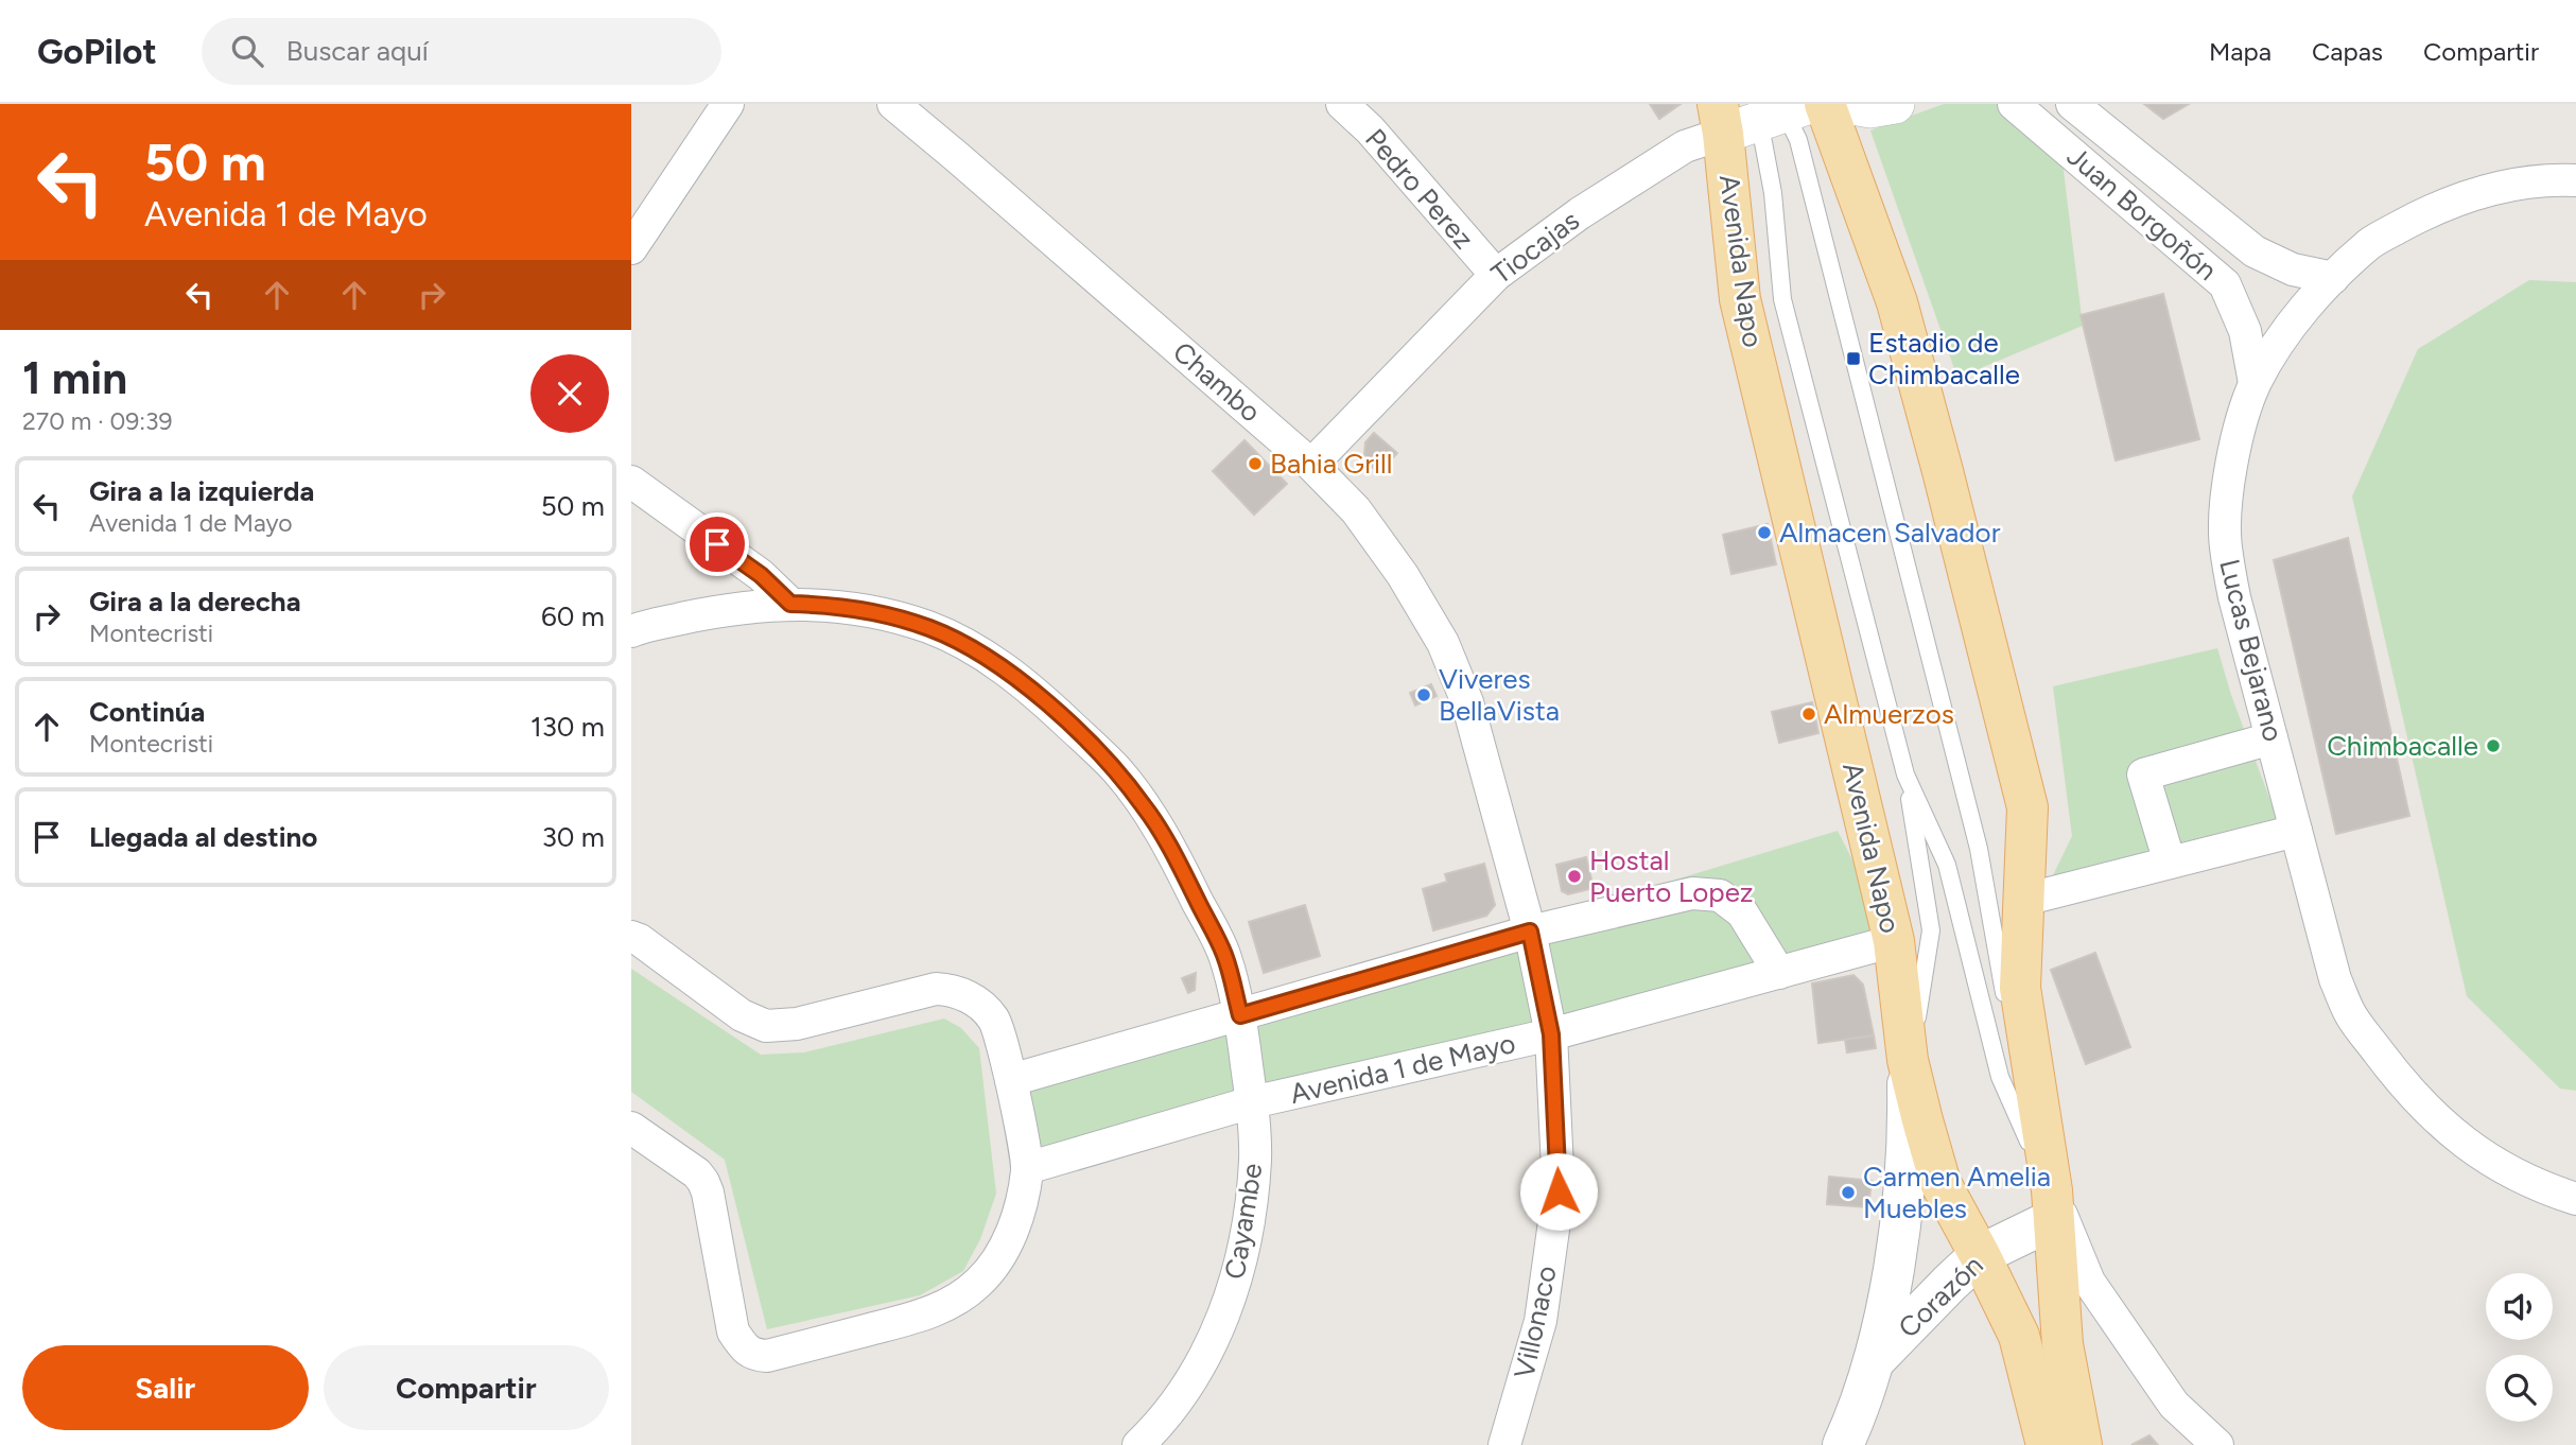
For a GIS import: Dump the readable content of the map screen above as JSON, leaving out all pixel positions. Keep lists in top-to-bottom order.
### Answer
{
  "streets": {
    "main road": ["Avenida Napo", "Corazón"],
    "street": [
      "Pedro Perez",
      "Juan Borgoñón",
      "Tiocajas",
      "Chambo",
      "Lucas Bejarano",
      "Avenida 1 de Mayo",
      "Cayambe",
      "Villonaco"
    ]
  },
  "crossings": [
    ["Pedro Perez", "Tiocajas"],
    ["Juan Borgoñón", "Lucas Bejarano"],
    ["Tiocajas", "Avenida Napo"],
    ["Tiocajas", "Chambo"],
    ["Avenida Napo", "Avenida 1 de Mayo"],
    ["Avenida Napo", "Corazón"],
    ["Chambo", "Villonaco"],
    ["Avenida 1 de Mayo", "Cayambe"],
    ["Avenida 1 de Mayo", "Villonaco"]
  ],
  "places": {
    "transit": ["Estadio de Chimbacalle"],
    "other": [
      "Bahia Grill",
      "Almacen Salvador",
      "Viveres BellaVista",
      "Almuerzos",
      "Chimbacalle",
      "Hostal Puerto Lopez",
      "Carmen Amelia Muebles"
    ]
  },
  "page": {
    "header": "GoPilot",
    "search": "Buscar aquí",
    "nav": ["Mapa", "Capas", "Compartir"],
    "turn": ["50 m", "Avenida 1 de Mayo"],
    "heading": ["1 min", "270 m · 09:39"],
    "list": [
      {
        "name": "Gira a la izquierda",
        "note": "Avenida 1 de Mayo",
        "value": "50 m"
      },
      {
        "name": "Gira a la derecha",
        "note": "Montecristi",
        "value": "60 m"
      },
      {
        "name": "Continúa",
        "note": "Montecristi",
        "value": "130 m"
      },
      {
        "name": "Llegada al destino",
        "value": "30 m"
      }
    ],
    "buttons": ["Salir", "Compartir"]
  }
}
